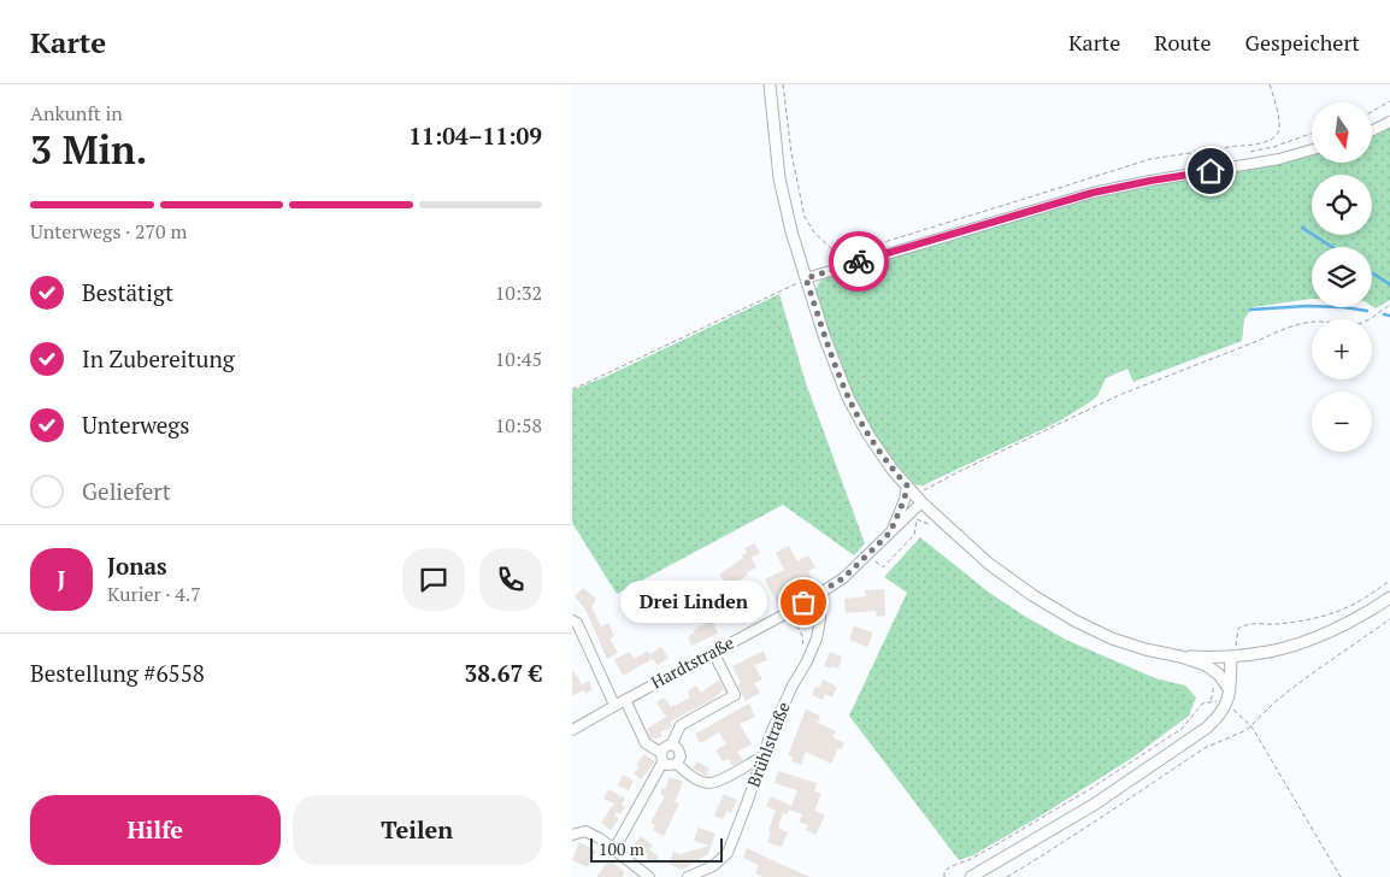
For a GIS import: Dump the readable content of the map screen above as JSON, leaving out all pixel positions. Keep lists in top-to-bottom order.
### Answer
{
  "streets": {
    "street": ["Hardtstraße", "Brühlstraße"]
  },
  "crossings": [
    ["Hardtstraße", "Brühlstraße"]
  ],
  "places": ["Drei Linden"],
  "scale_bar": "100 m",
  "north": "bottom",
  "page": {
    "header": "Karte",
    "nav": ["Karte", "Route", "Gespeichert"],
    "heading": ["3 Min.", "Ankunft in", "11:04–11:09"],
    "panel": [
      "Jonas",
      "Kurier · 4.7",
      "Bestellung #6558",
      "38.67 €"
    ],
    "map_buttons": ["+", "−"],
    "bar": "Unterwegs · 270 m",
    "list": [
      ["Bestätigt", "10:32"],
      ["In Zubereitung", "10:45"],
      ["Unterwegs", "10:58"],
      "Geliefert"
    ],
    "round": "J",
    "bubble": "Drei Linden",
    "buttons": ["Hilfe", "Teilen"],
    "scale": "100 m"
  }
}
